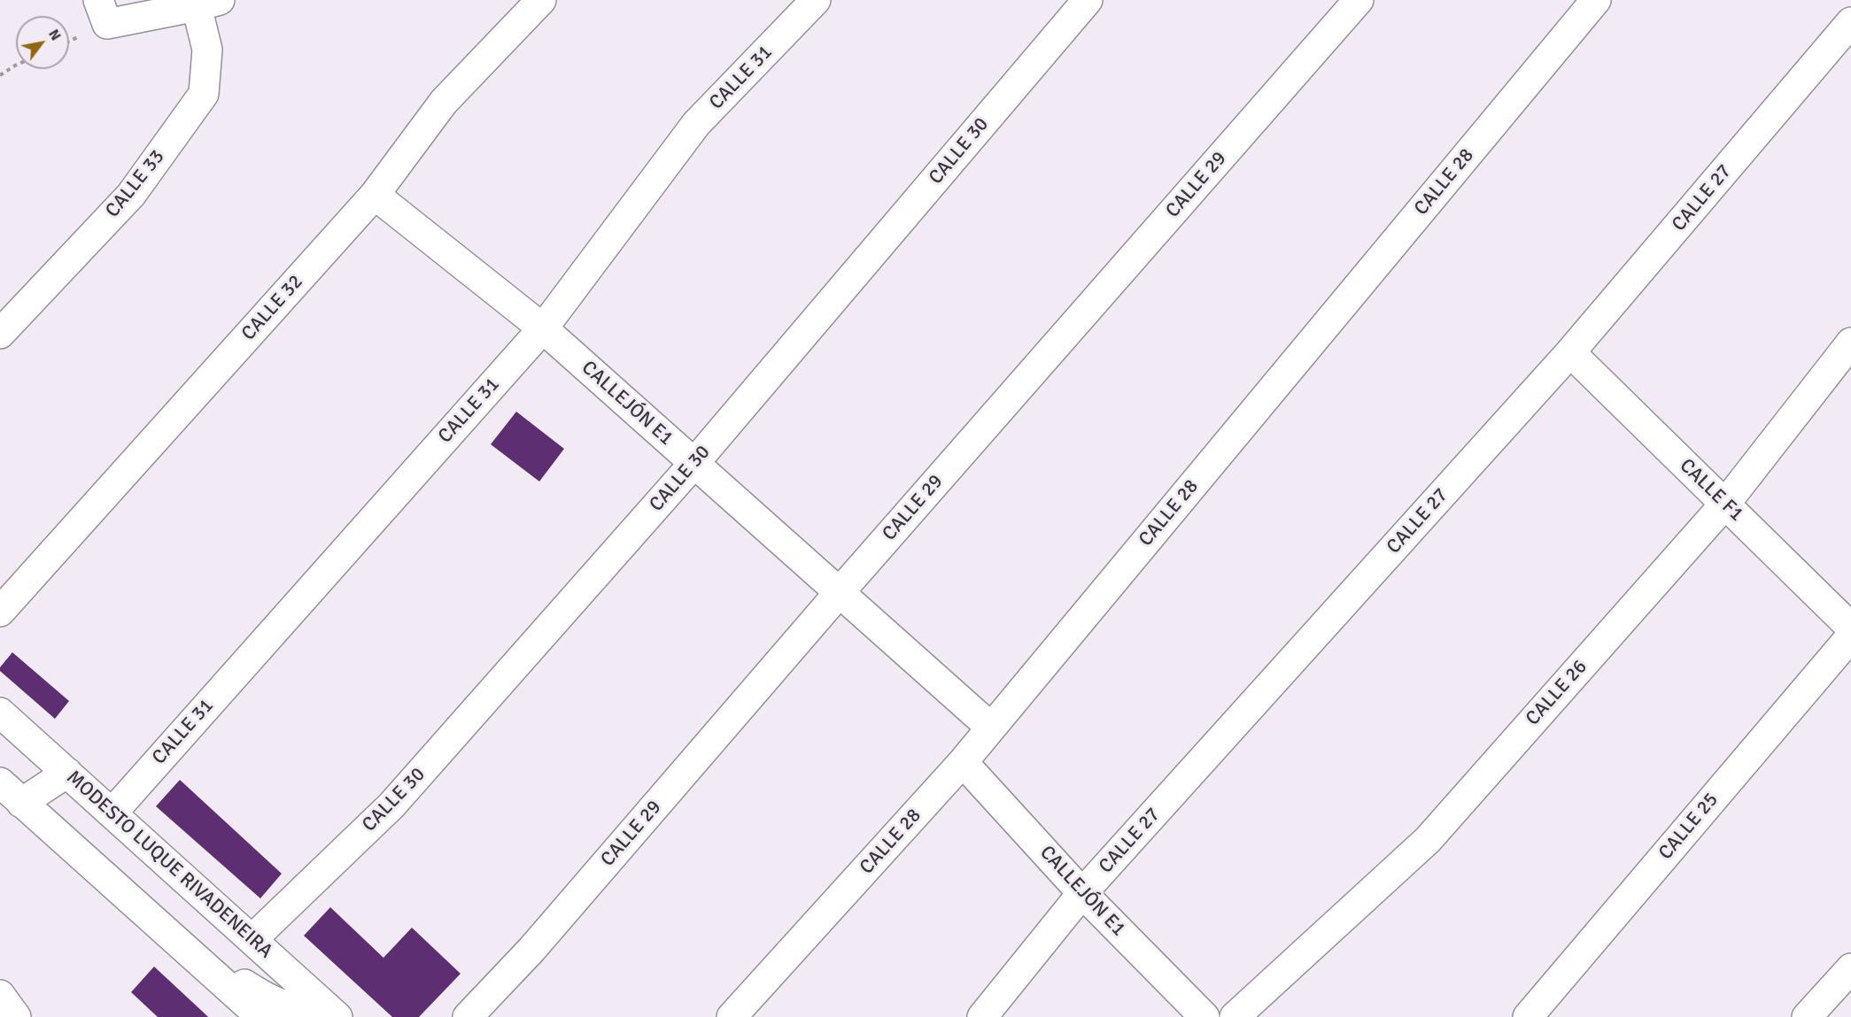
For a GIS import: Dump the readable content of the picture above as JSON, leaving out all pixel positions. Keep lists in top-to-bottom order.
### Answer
{
  "streets": {
    "street": [
      "CALLE 31",
      "CALLE 30",
      "CALLE 28",
      "CALLE 33",
      "CALLE 29",
      "CALLE 27",
      "CALLE 32",
      "CALLEJÓN E1",
      "CALLE F1",
      "CALLE 26",
      "CALLE 25",
      "MODESTO LUQUE RIVADENEIRA"
    ]
  },
  "crossings": [
    ["CALLE 31", "CALLEJÓN E1"],
    ["CALLE 31", "MODESTO LUQUE RIVADENEIRA"],
    ["CALLE 30", "CALLEJÓN E1"],
    ["CALLE 30", "MODESTO LUQUE RIVADENEIRA"],
    ["CALLE 28", "CALLEJÓN E1"],
    ["CALLE 29", "CALLEJÓN E1"],
    ["CALLE 27", "CALLEJÓN E1"],
    ["CALLE 27", "CALLE F1"],
    ["CALLE 32", "CALLEJÓN E1"],
    ["CALLE F1", "CALLE 26"]
  ],
  "north": "top right"
}
